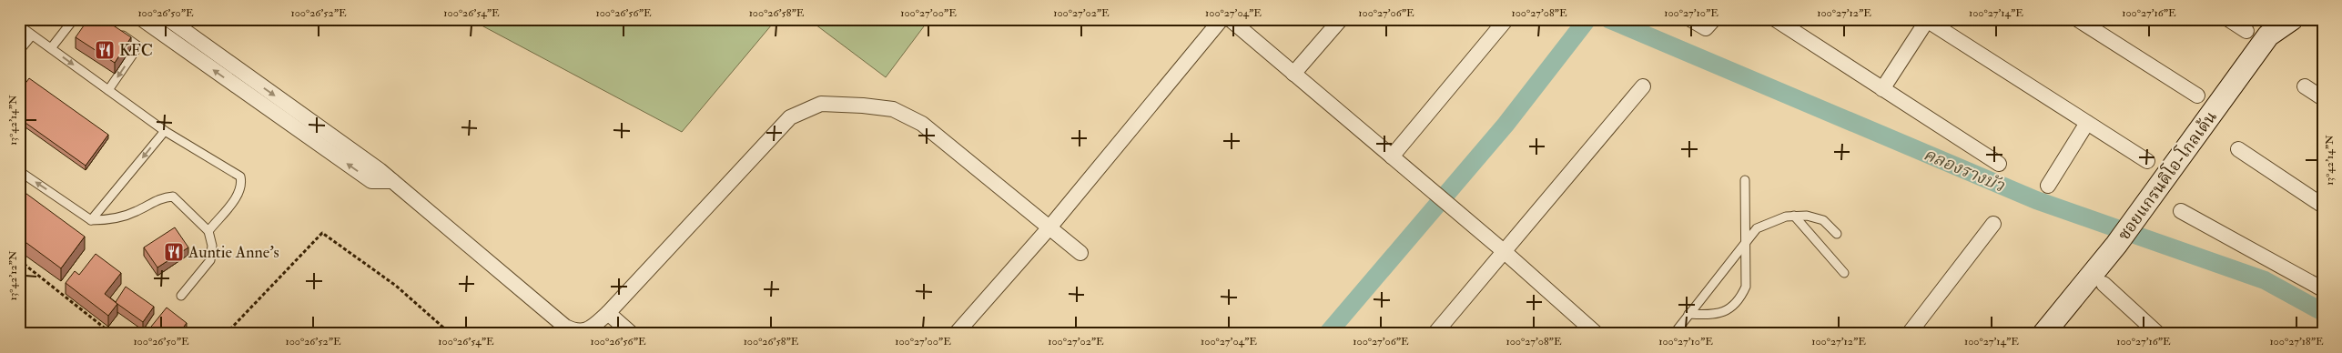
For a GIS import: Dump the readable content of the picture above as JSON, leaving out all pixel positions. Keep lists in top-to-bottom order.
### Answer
{
  "streets": {
    "street": ["ซอยแกรนดิโอ-โกลเด้น"]
  },
  "water": ["คลองรางบัว"],
  "places": {
    "restaurant": ["KFC", "Auntie Anne's"]
  },
  "coordinates": [
    "100°26'50\"E",
    "100°26'52\"E",
    "100°26'54\"E",
    "100°26'56\"E",
    "100°26'58\"E",
    "100°27'00\"E",
    "100°27'02\"E",
    "100°27'04\"E",
    "100°27'06\"E",
    "100°27'08\"E",
    "100°27'10\"E",
    "100°27'12\"E",
    "100°27'14\"E",
    "100°27'16\"E",
    "13°42'14\"N",
    "13°42'12\"N",
    "100°27'18\"E"
  ]
}
